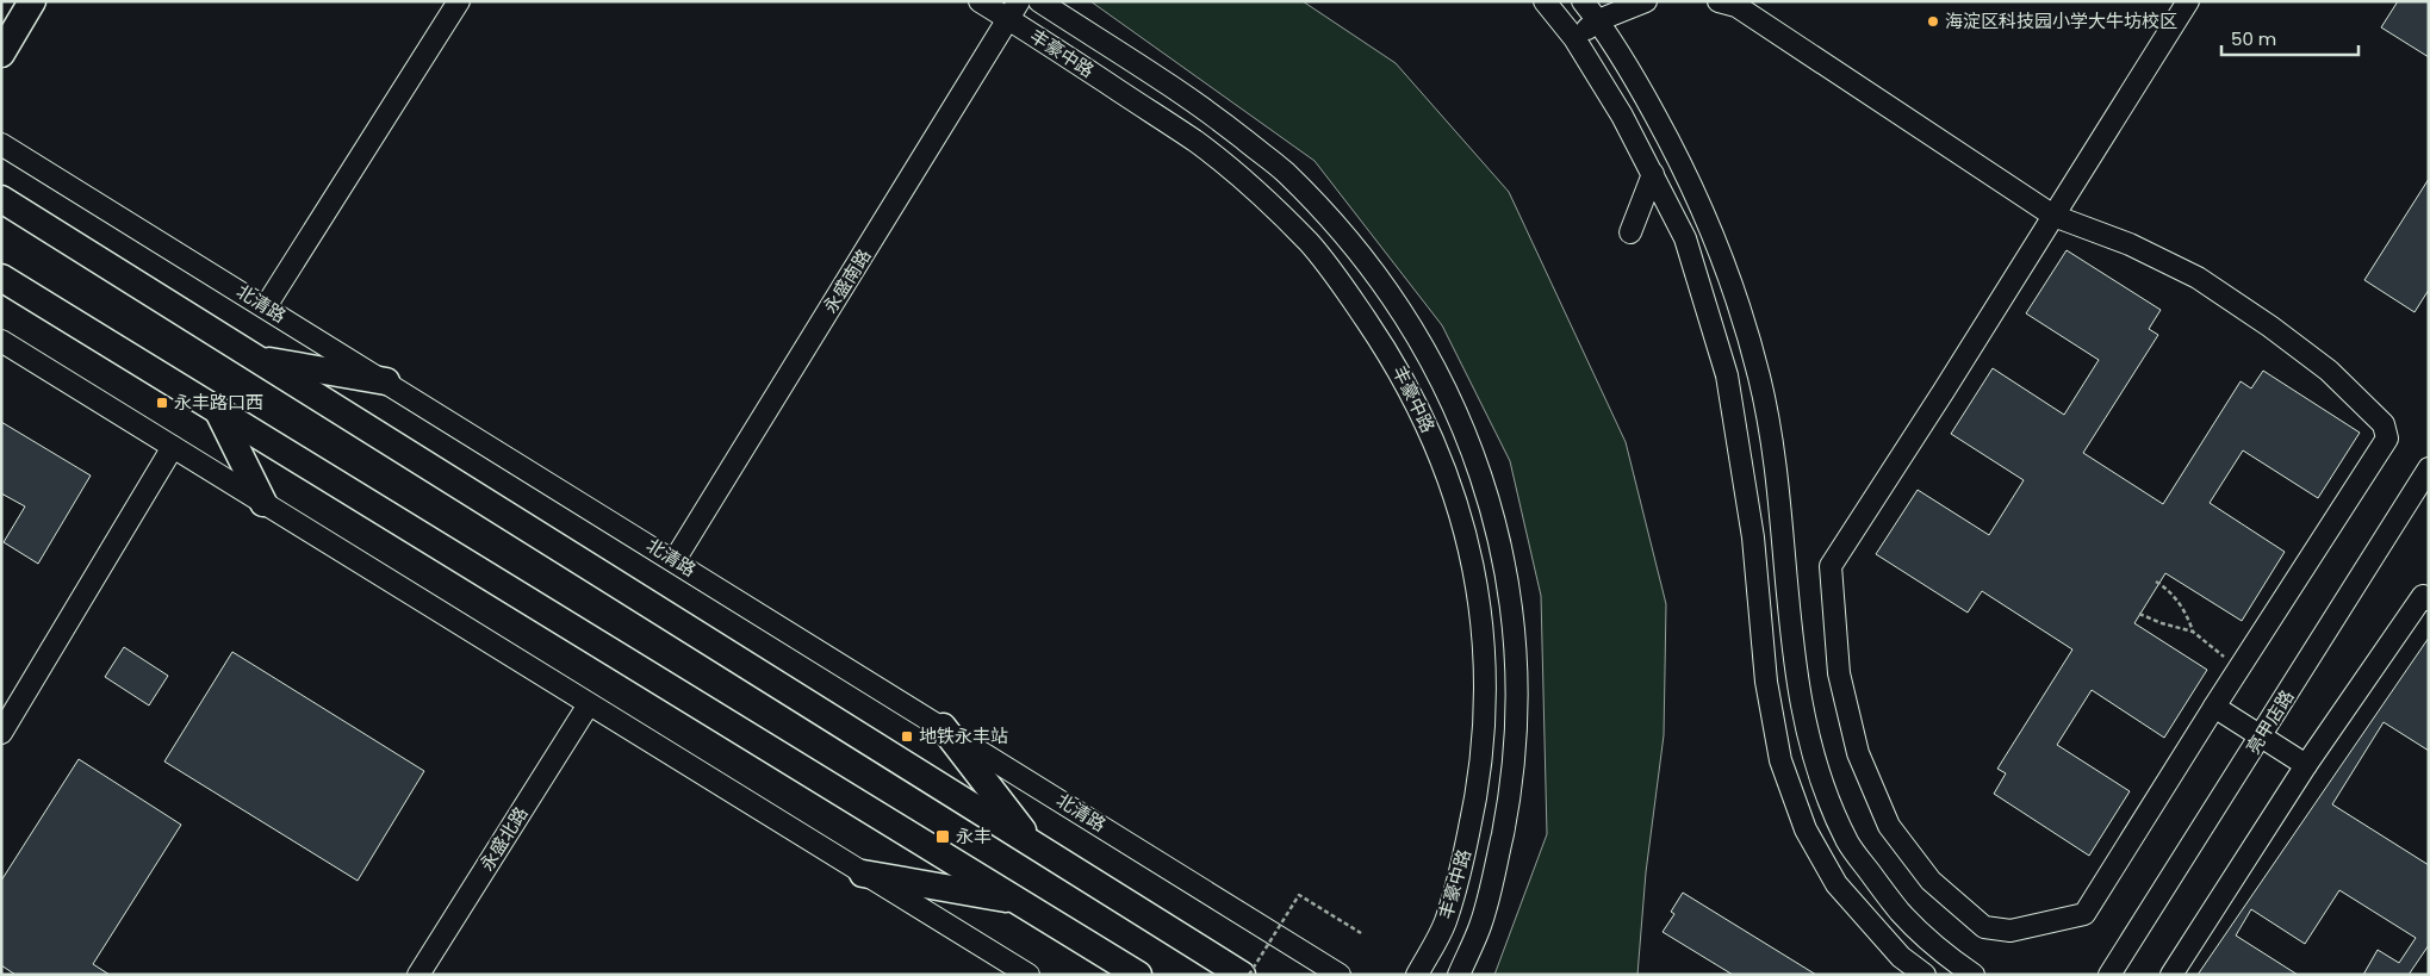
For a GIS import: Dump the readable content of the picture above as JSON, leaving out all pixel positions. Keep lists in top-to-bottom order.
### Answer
{
  "streets": {
    "street": [
      "丰豪中路",
      "永盛南路",
      "北清路",
      "亮甲店路",
      "永盛北路"
    ]
  },
  "crossings": [
    ["丰豪中路", "永盛南路"],
    ["永盛南路", "北清路"]
  ],
  "places": {
    "other": ["海淀区科技园小学大牛坊校区"],
    "transit": ["永丰路口西", "地铁永丰站", "永丰"]
  },
  "scale_bar": "50 m"
}
